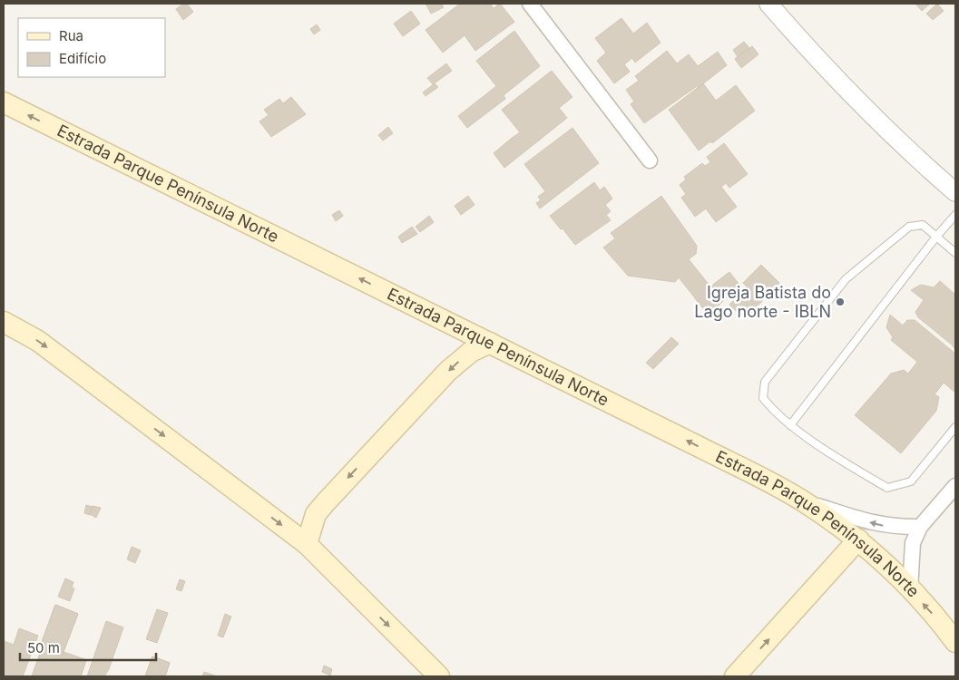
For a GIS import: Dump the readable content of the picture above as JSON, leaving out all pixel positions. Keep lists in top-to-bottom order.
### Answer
{
  "streets": {
    "main road": ["Estrada Parque Península Norte"]
  },
  "one_way": ["Estrada Parque Península Norte"],
  "places": ["Igreja Batista do Lago norte - IBLN"],
  "legend": ["Rua", "Edifício"],
  "scale_bar": "50 m"
}
